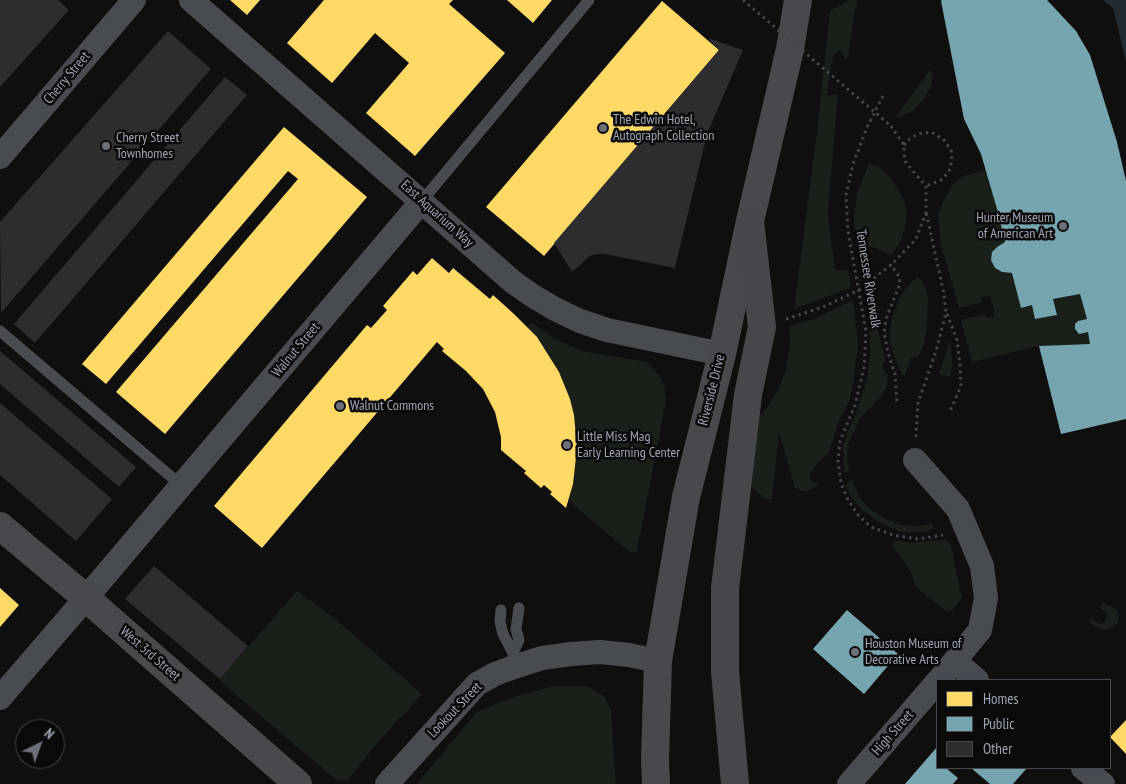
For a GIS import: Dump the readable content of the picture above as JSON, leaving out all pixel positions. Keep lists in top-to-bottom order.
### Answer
{
  "streets": {
    "main road": ["Riverside Drive", "West 3rd Street"],
    "street": [
      "Cherry Street",
      "East Aquarium Way",
      "Walnut Street",
      "Lookout Street",
      "High Street"
    ],
    "path": ["Tennessee Riverwalk"]
  },
  "crossings": [
    ["East Aquarium Way", "Walnut Street"],
    ["East Aquarium Way", "Riverside Drive"],
    ["Walnut Street", "West 3rd Street"],
    ["Riverside Drive", "Lookout Street"]
  ],
  "places": [
    "The Edwin Hotel, Autograph Collection",
    "Cherry Street Townhomes",
    "Hunter Museum of American Art",
    "Walnut Commons",
    "Little Miss Mag Early Learning Center",
    "Houston Museum of Decorative Arts"
  ],
  "legend": ["Homes", "Public", "Other"],
  "north": "top right"
}
